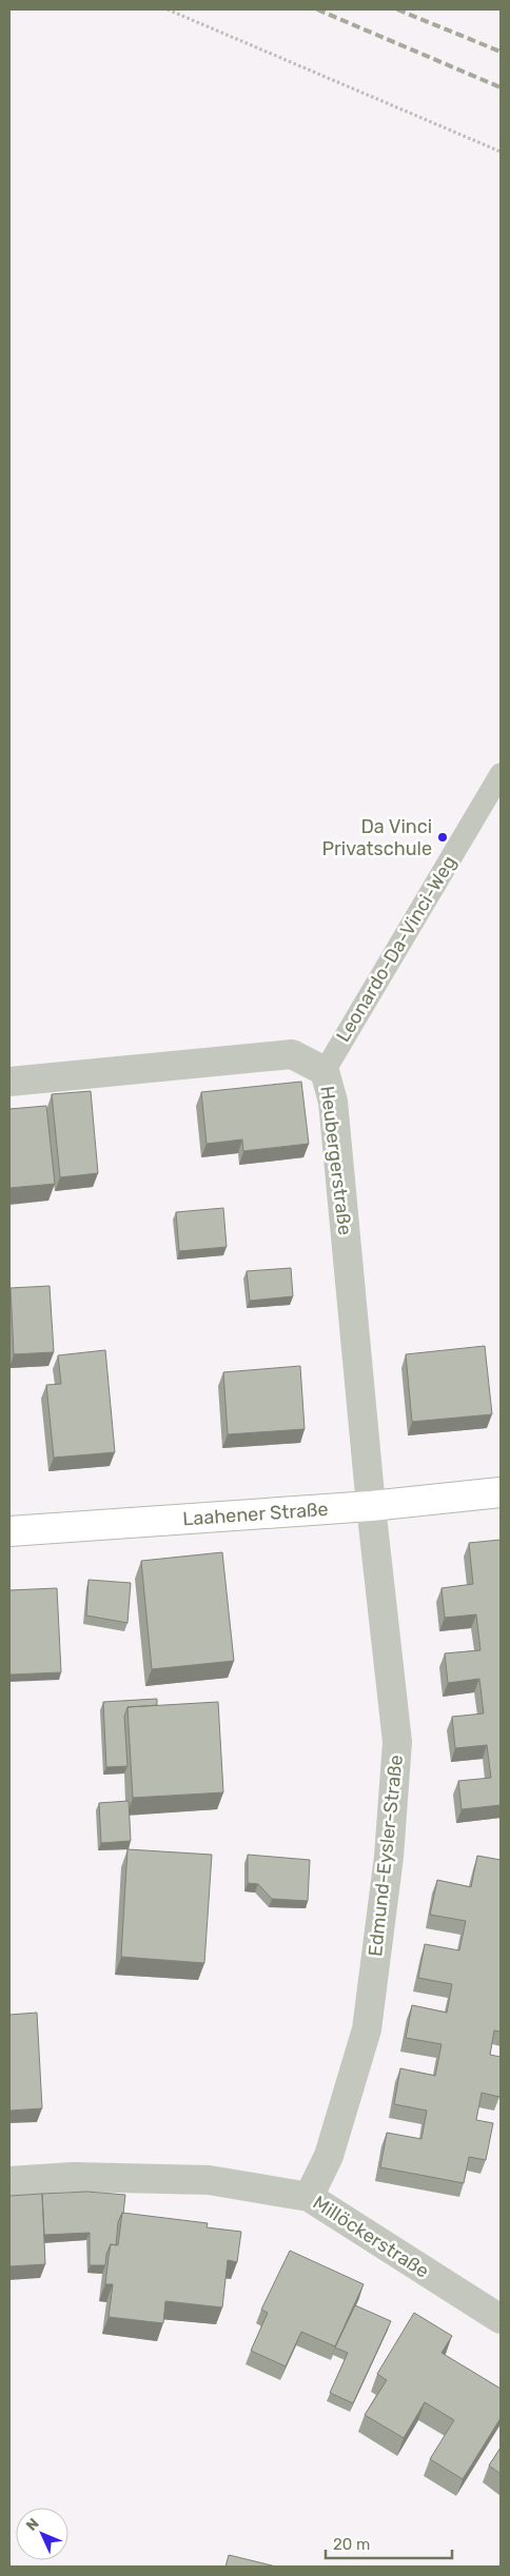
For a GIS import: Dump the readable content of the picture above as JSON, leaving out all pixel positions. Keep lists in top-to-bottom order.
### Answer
{
  "streets": {
    "street": [
      "Heubergerstraße",
      "Laahener Straße",
      "Edmund-Eysler-Straße",
      "Millöckerstraße"
    ],
    "lane": ["Leonardo-Da-Vinci-Weg"]
  },
  "crossings": [
    ["Leonardo-Da-Vinci-Weg", "Heubergerstraße"],
    ["Heubergerstraße", "Laahener Straße"],
    ["Heubergerstraße", "Edmund-Eysler-Straße"],
    ["Laahener Straße", "Edmund-Eysler-Straße"],
    ["Edmund-Eysler-Straße", "Millöckerstraße"]
  ],
  "places": ["Da Vinci Privatschule"],
  "scale_bar": "20 m",
  "north": "top left"
}
